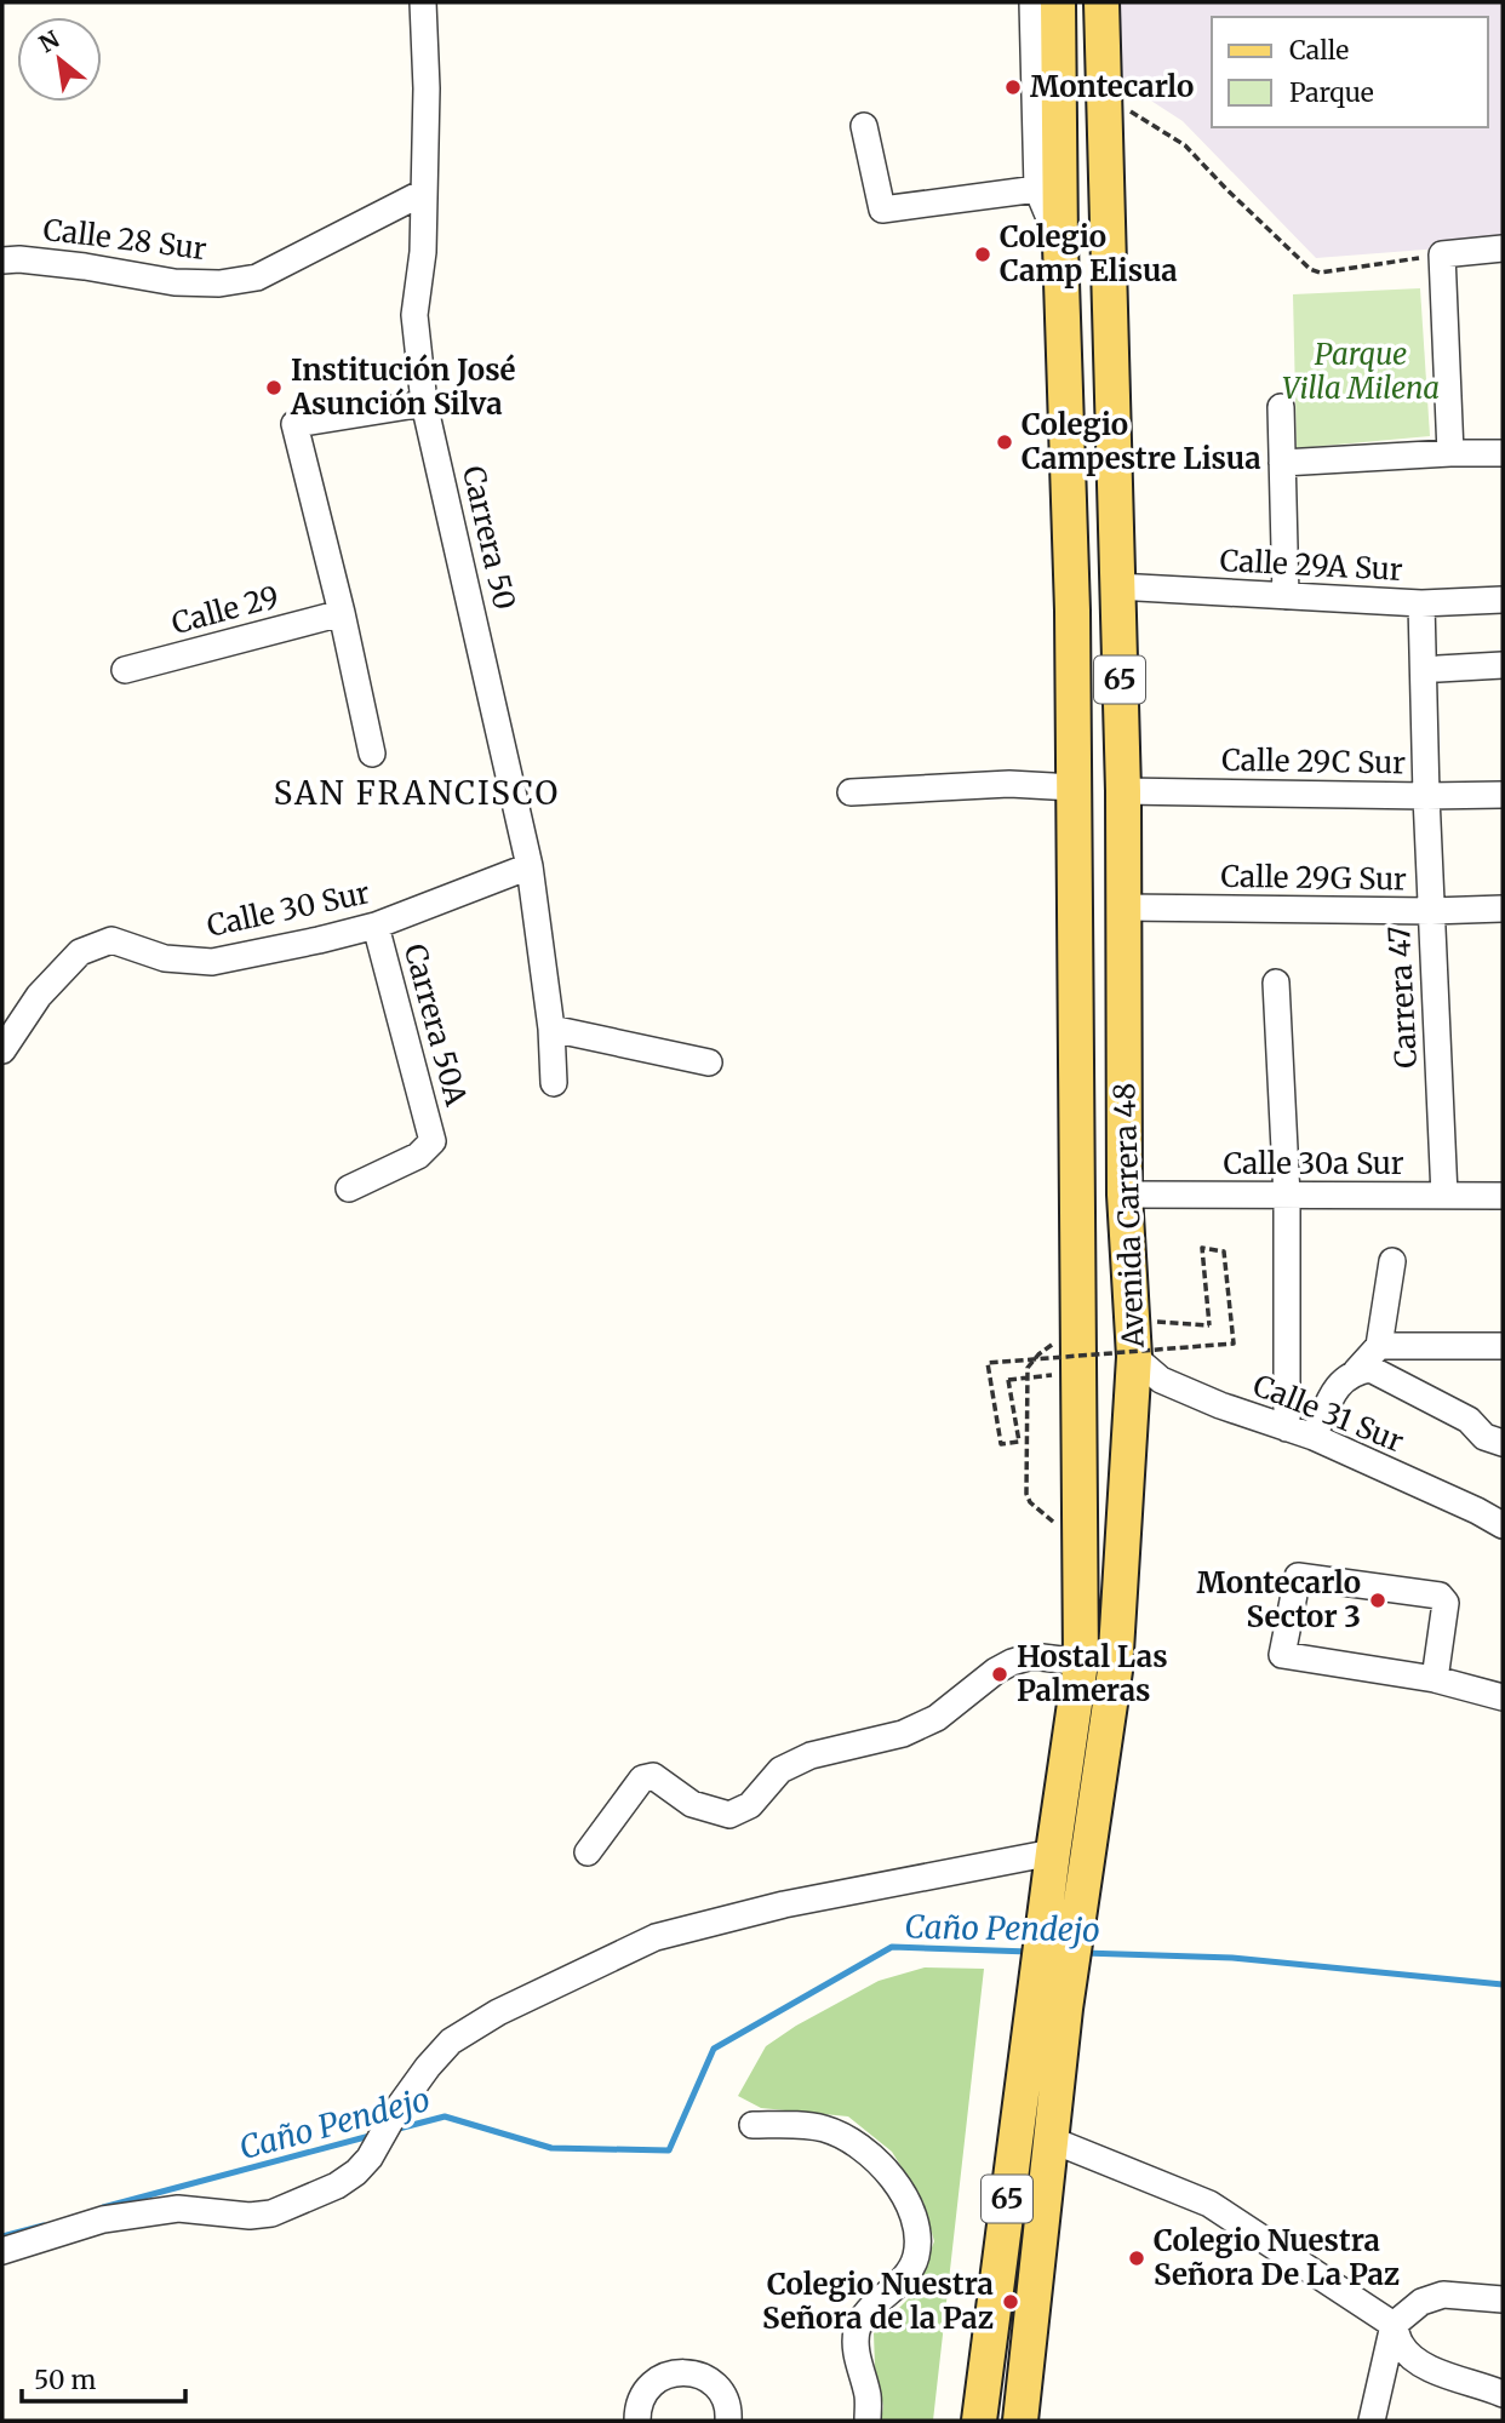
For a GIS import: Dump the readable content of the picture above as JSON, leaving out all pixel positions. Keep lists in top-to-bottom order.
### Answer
{
  "streets": {
    "main road": ["65", "Avenida Carrera 48"],
    "street": [
      "Calle 28 Sur",
      "Carrera 50",
      "Calle 29A Sur",
      "Calle 29",
      "Calle 29C Sur",
      "Calle 29G Sur",
      "Calle 30 Sur",
      "Carrera 47",
      "Carrera 50A",
      "Calle 30a Sur",
      "Calle 31 Sur"
    ]
  },
  "crossings": [
    ["Calle 28 Sur", "Carrera 50"],
    ["Carrera 50", "Calle 30 Sur"],
    ["Calle 29A Sur", "Carrera 47"],
    ["Calle 29A Sur", "Avenida Carrera 48"],
    ["Calle 29C Sur", "Carrera 47"],
    ["Calle 29C Sur", "Avenida Carrera 48"],
    ["Calle 29G Sur", "Carrera 47"],
    ["Calle 29G Sur", "Avenida Carrera 48"],
    ["Calle 30 Sur", "Carrera 50A"],
    ["Carrera 47", "Calle 30a Sur"],
    ["Calle 30a Sur", "Avenida Carrera 48"],
    ["Avenida Carrera 48", "Calle 31 Sur"]
  ],
  "districts": ["SAN FRANCISCO"],
  "water": ["Caño Pendejo"],
  "parks": ["Parque Villa Milena"],
  "places": [
    "Montecarlo",
    "Colegio Camp Elisua",
    "Institución José Asunción Silva",
    "Colegio Campestre Lisua",
    "Montecarlo Sector 3",
    "Hostal Las Palmeras",
    "Colegio Nuestra Señora De La Paz",
    "Colegio Nuestra Señora de la Paz"
  ],
  "legend": ["Calle", "Parque"],
  "scale_bar": "50 m",
  "north": "top left"
}
